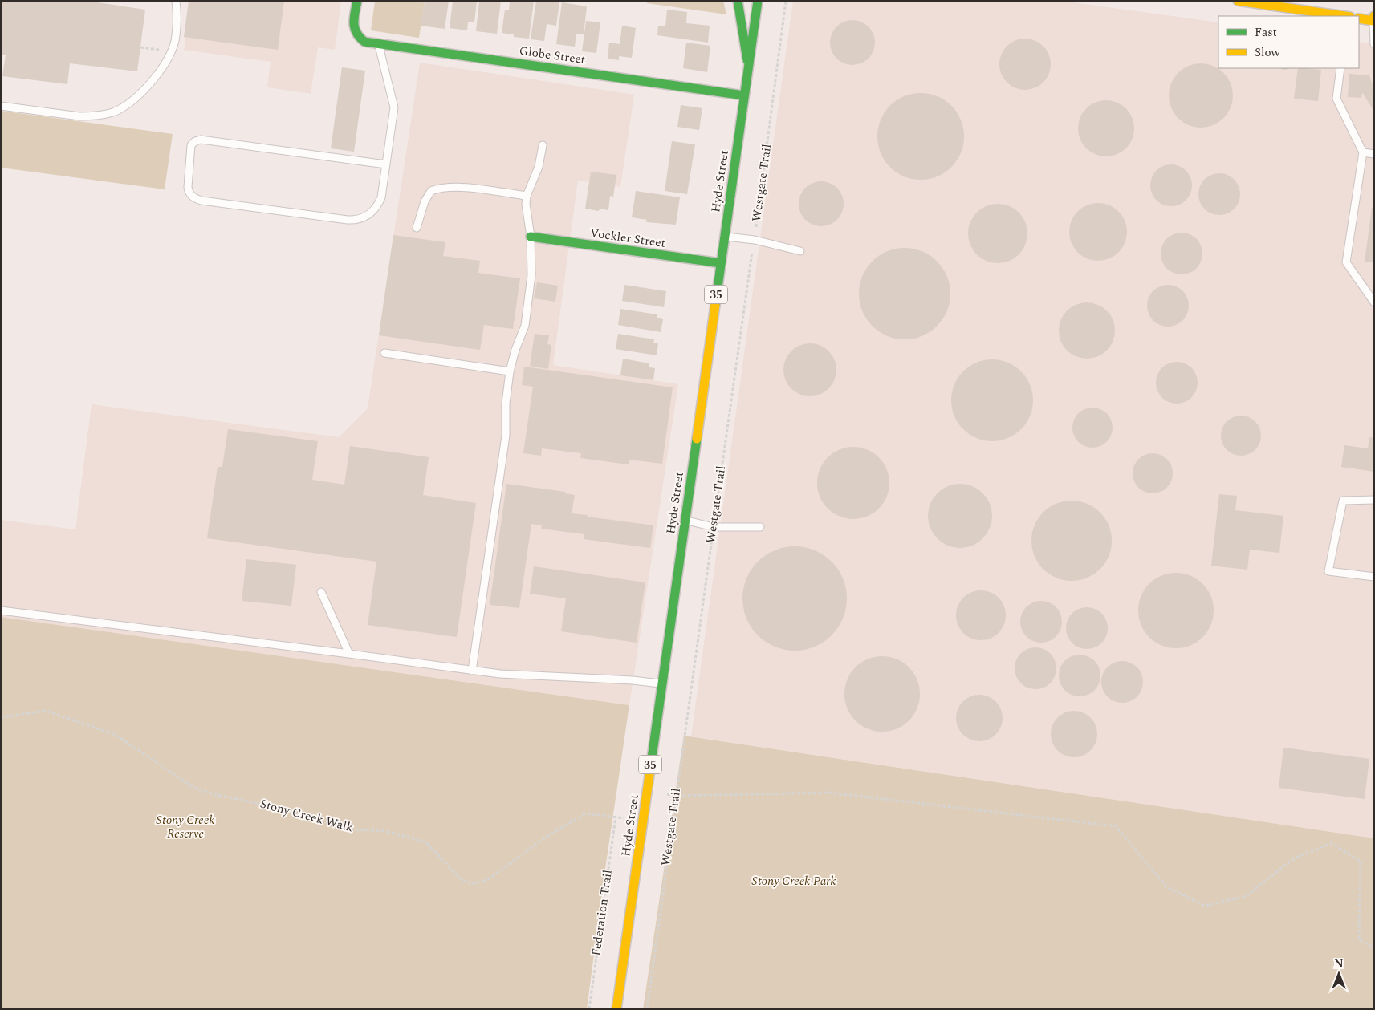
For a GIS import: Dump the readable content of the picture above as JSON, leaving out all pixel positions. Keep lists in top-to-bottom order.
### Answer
{
  "streets": {
    "main road": [
      "Globe Street",
      "Hyde Street",
      "Vockler Street",
      "35"
    ],
    "path": ["Westgate Trail", "Stony Creek Walk", "Federation Trail"]
  },
  "crossings": [
    ["Globe Street", "Hyde Street"],
    ["Hyde Street", "Vockler Street"],
    ["Hyde Street", "Stony Creek Walk"],
    ["Stony Creek Walk", "Federation Trail"]
  ],
  "parks": ["Stony Creek Reserve", "Stony Creek Park"],
  "legend": ["Fast", "Slow"],
  "north": "top"
}
